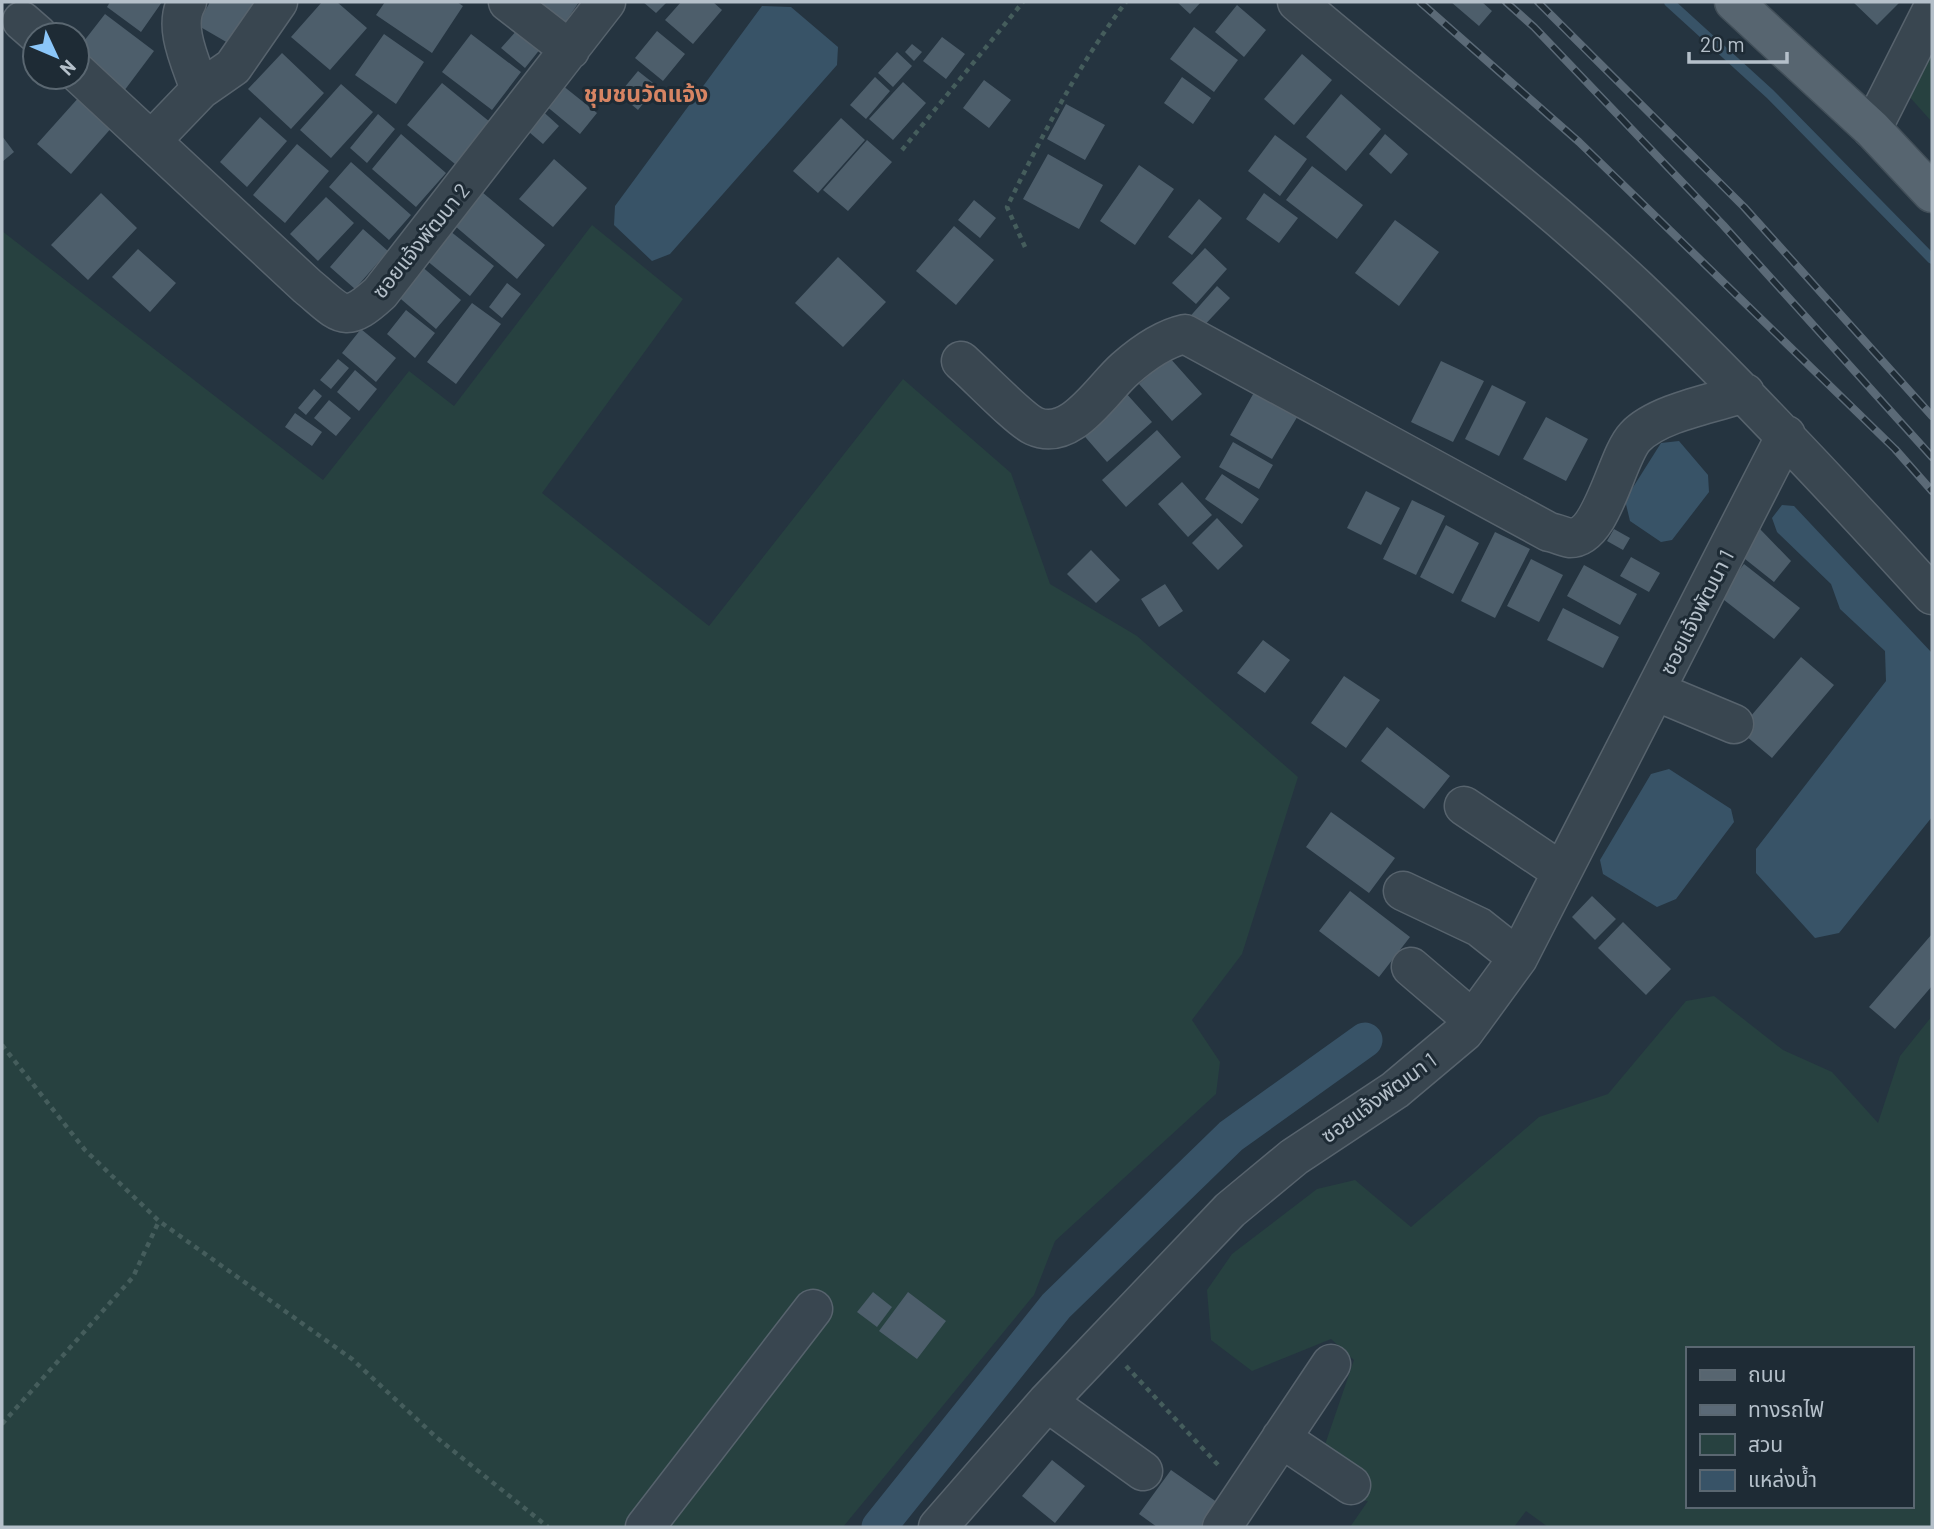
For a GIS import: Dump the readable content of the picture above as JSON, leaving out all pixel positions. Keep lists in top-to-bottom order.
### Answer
{
  "streets": {
    "street": ["ซอยแจ้งพัฒนา 2", "ซอยแจ้งพัฒนา 1"]
  },
  "districts": ["ชุมชนวัดแจ้ง"],
  "legend": [
    "ถนน",
    "ทางรถไฟ",
    "สวน",
    "แหล่งน้ำ"
  ],
  "scale_bar": "20 m",
  "north": "bottom right"
}
